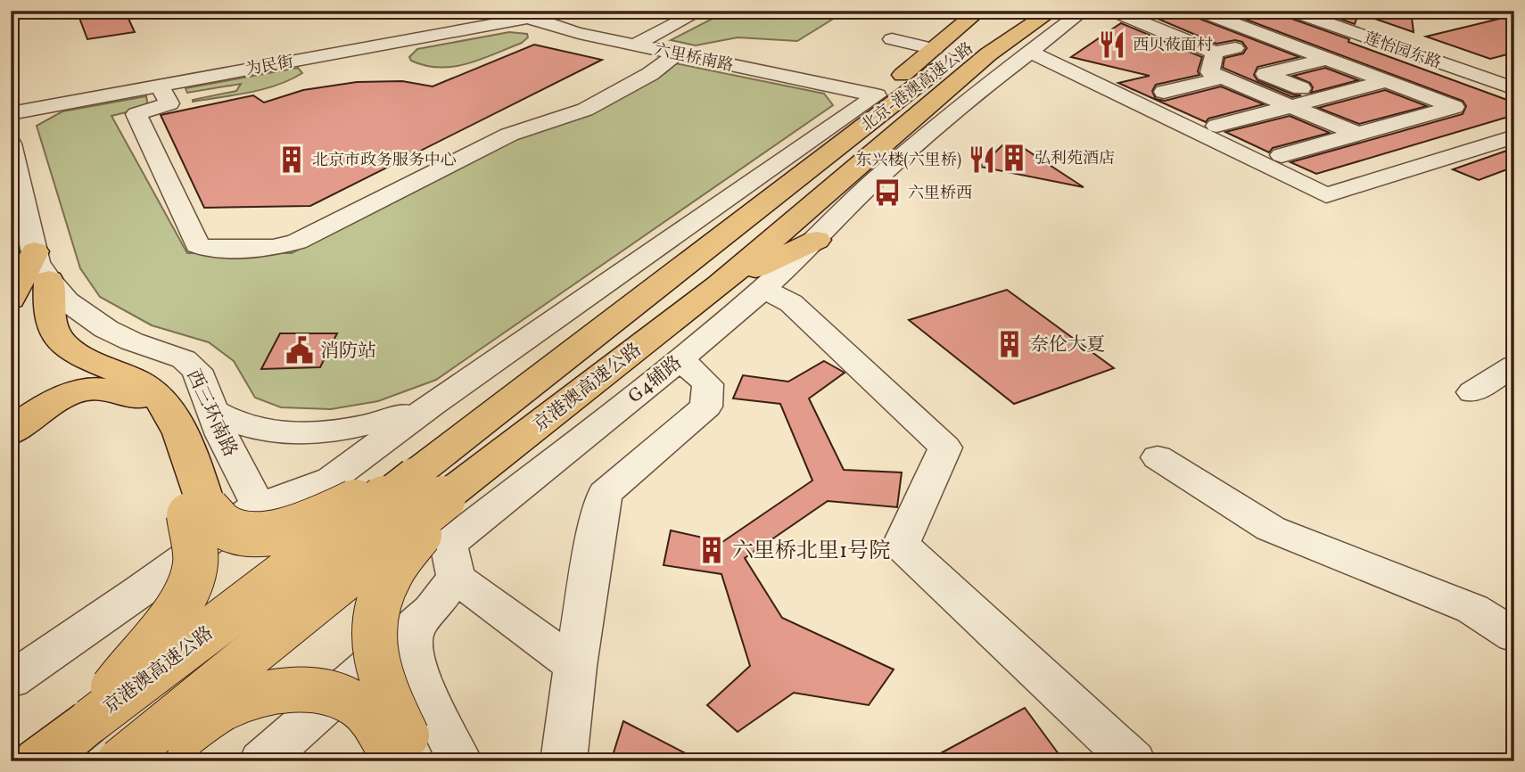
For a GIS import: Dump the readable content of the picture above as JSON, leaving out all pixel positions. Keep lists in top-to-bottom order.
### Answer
{
  "streets": {
    "highway": ["北京-港澳高速公路", "京港澳高速公路"],
    "street": [
      "莲怡园东路",
      "六里桥南路",
      "为民街",
      "G4辅路",
      "西三环南路"
    ]
  },
  "crossings": [
    ["六里桥南路", "为民街"],
    ["北京-港澳高速公路", "京港澳高速公路"]
  ],
  "places": {
    "restaurant": ["西贝莜面村", "东兴楼(六里桥)"],
    "building": [
      "弘利苑酒店",
      "北京市政务服务中心",
      "奈伦大夏",
      "六里桥北里1号院"
    ],
    "bus stop": ["六里桥西"],
    "public building": ["消防站"]
  }
}
